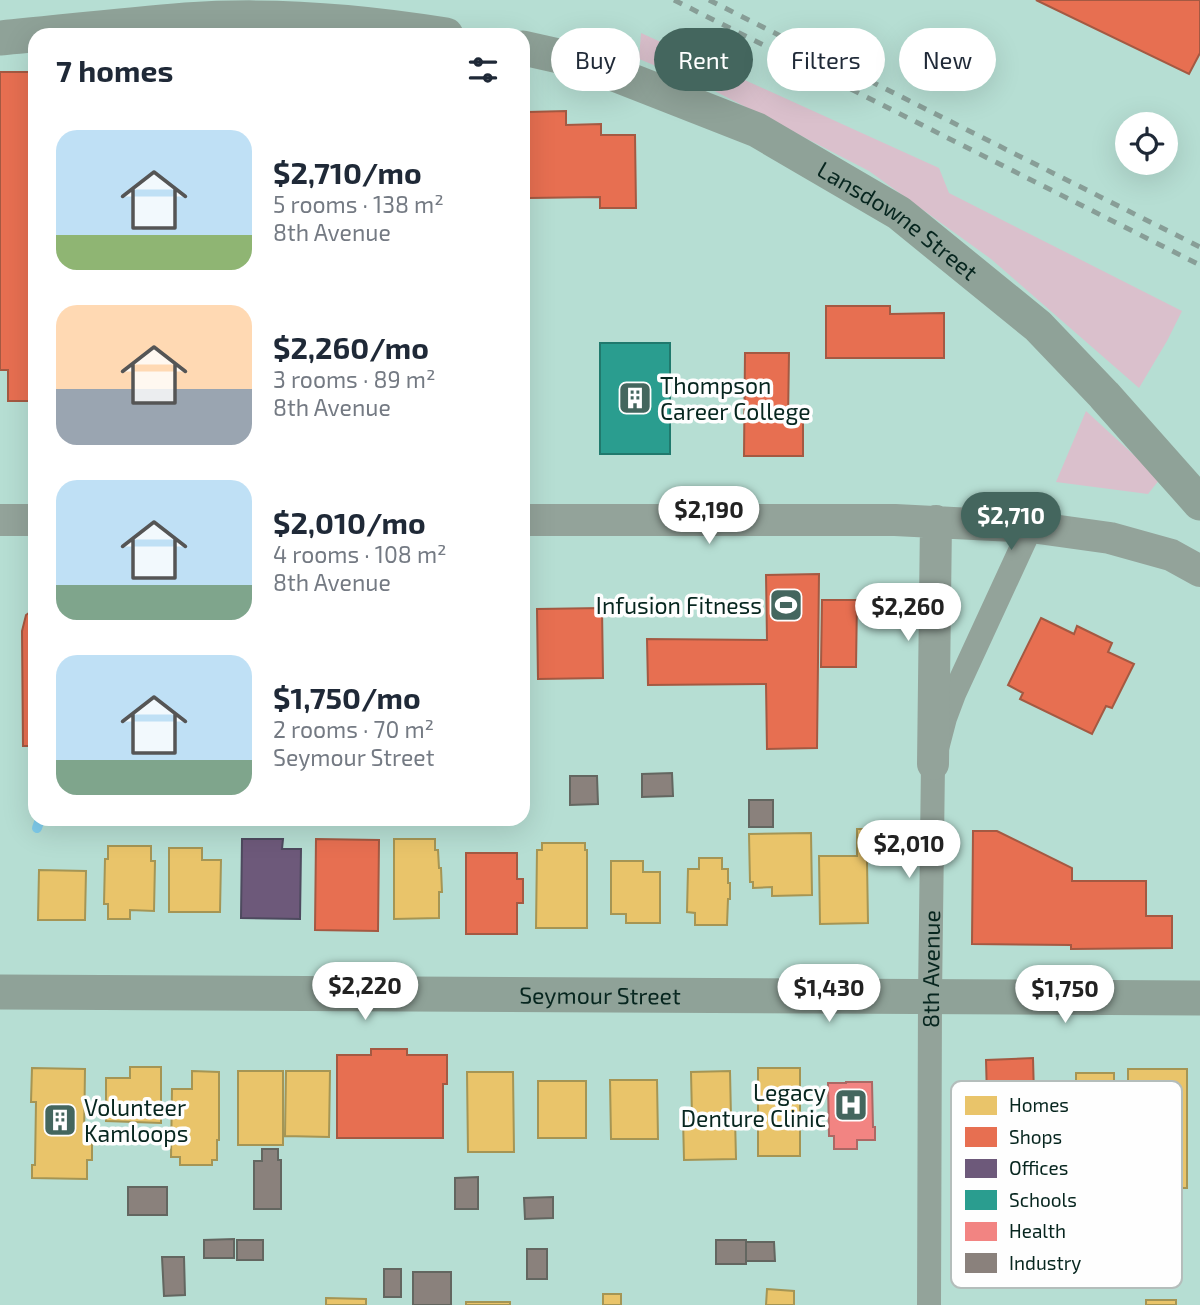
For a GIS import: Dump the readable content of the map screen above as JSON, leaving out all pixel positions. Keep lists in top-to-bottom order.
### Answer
{
  "streets": {
    "main road": ["Lansdowne Street", "Seymour Street"],
    "street": ["8th Avenue"]
  },
  "crossings": [
    ["8th Avenue", "Seymour Street"]
  ],
  "places": {
    "building": ["Thompson Career College", "Volunteer Kamloops"],
    "sports": ["Infusion Fitness"],
    "hospital": ["Legacy Denture Clinic"]
  },
  "legend": [
    "Homes",
    "Shops",
    "Offices",
    "Schools",
    "Health",
    "Industry"
  ],
  "page": {
    "chip": [
      "Buy",
      "Rent",
      "Filters",
      "New"
    ],
    "heading": "7 homes",
    "list": [
      {
        "name": "$2,710/mo",
        "note": "5 rooms · 138 m² · 8th Avenue"
      },
      {
        "name": "$2,260/mo",
        "note": "3 rooms · 89 m² · 8th Avenue"
      },
      {
        "name": "$2,010/mo",
        "note": "4 rooms · 108 m² · 8th Avenue"
      },
      {
        "name": "$1,750/mo",
        "note": "2 rooms · 70 m² · Seymour Street"
      }
    ],
    "price": [
      "$2,190",
      "$2,710",
      "$2,260",
      "$2,010",
      "$2,220",
      "$1,430",
      "$1,750"
    ]
  }
}
